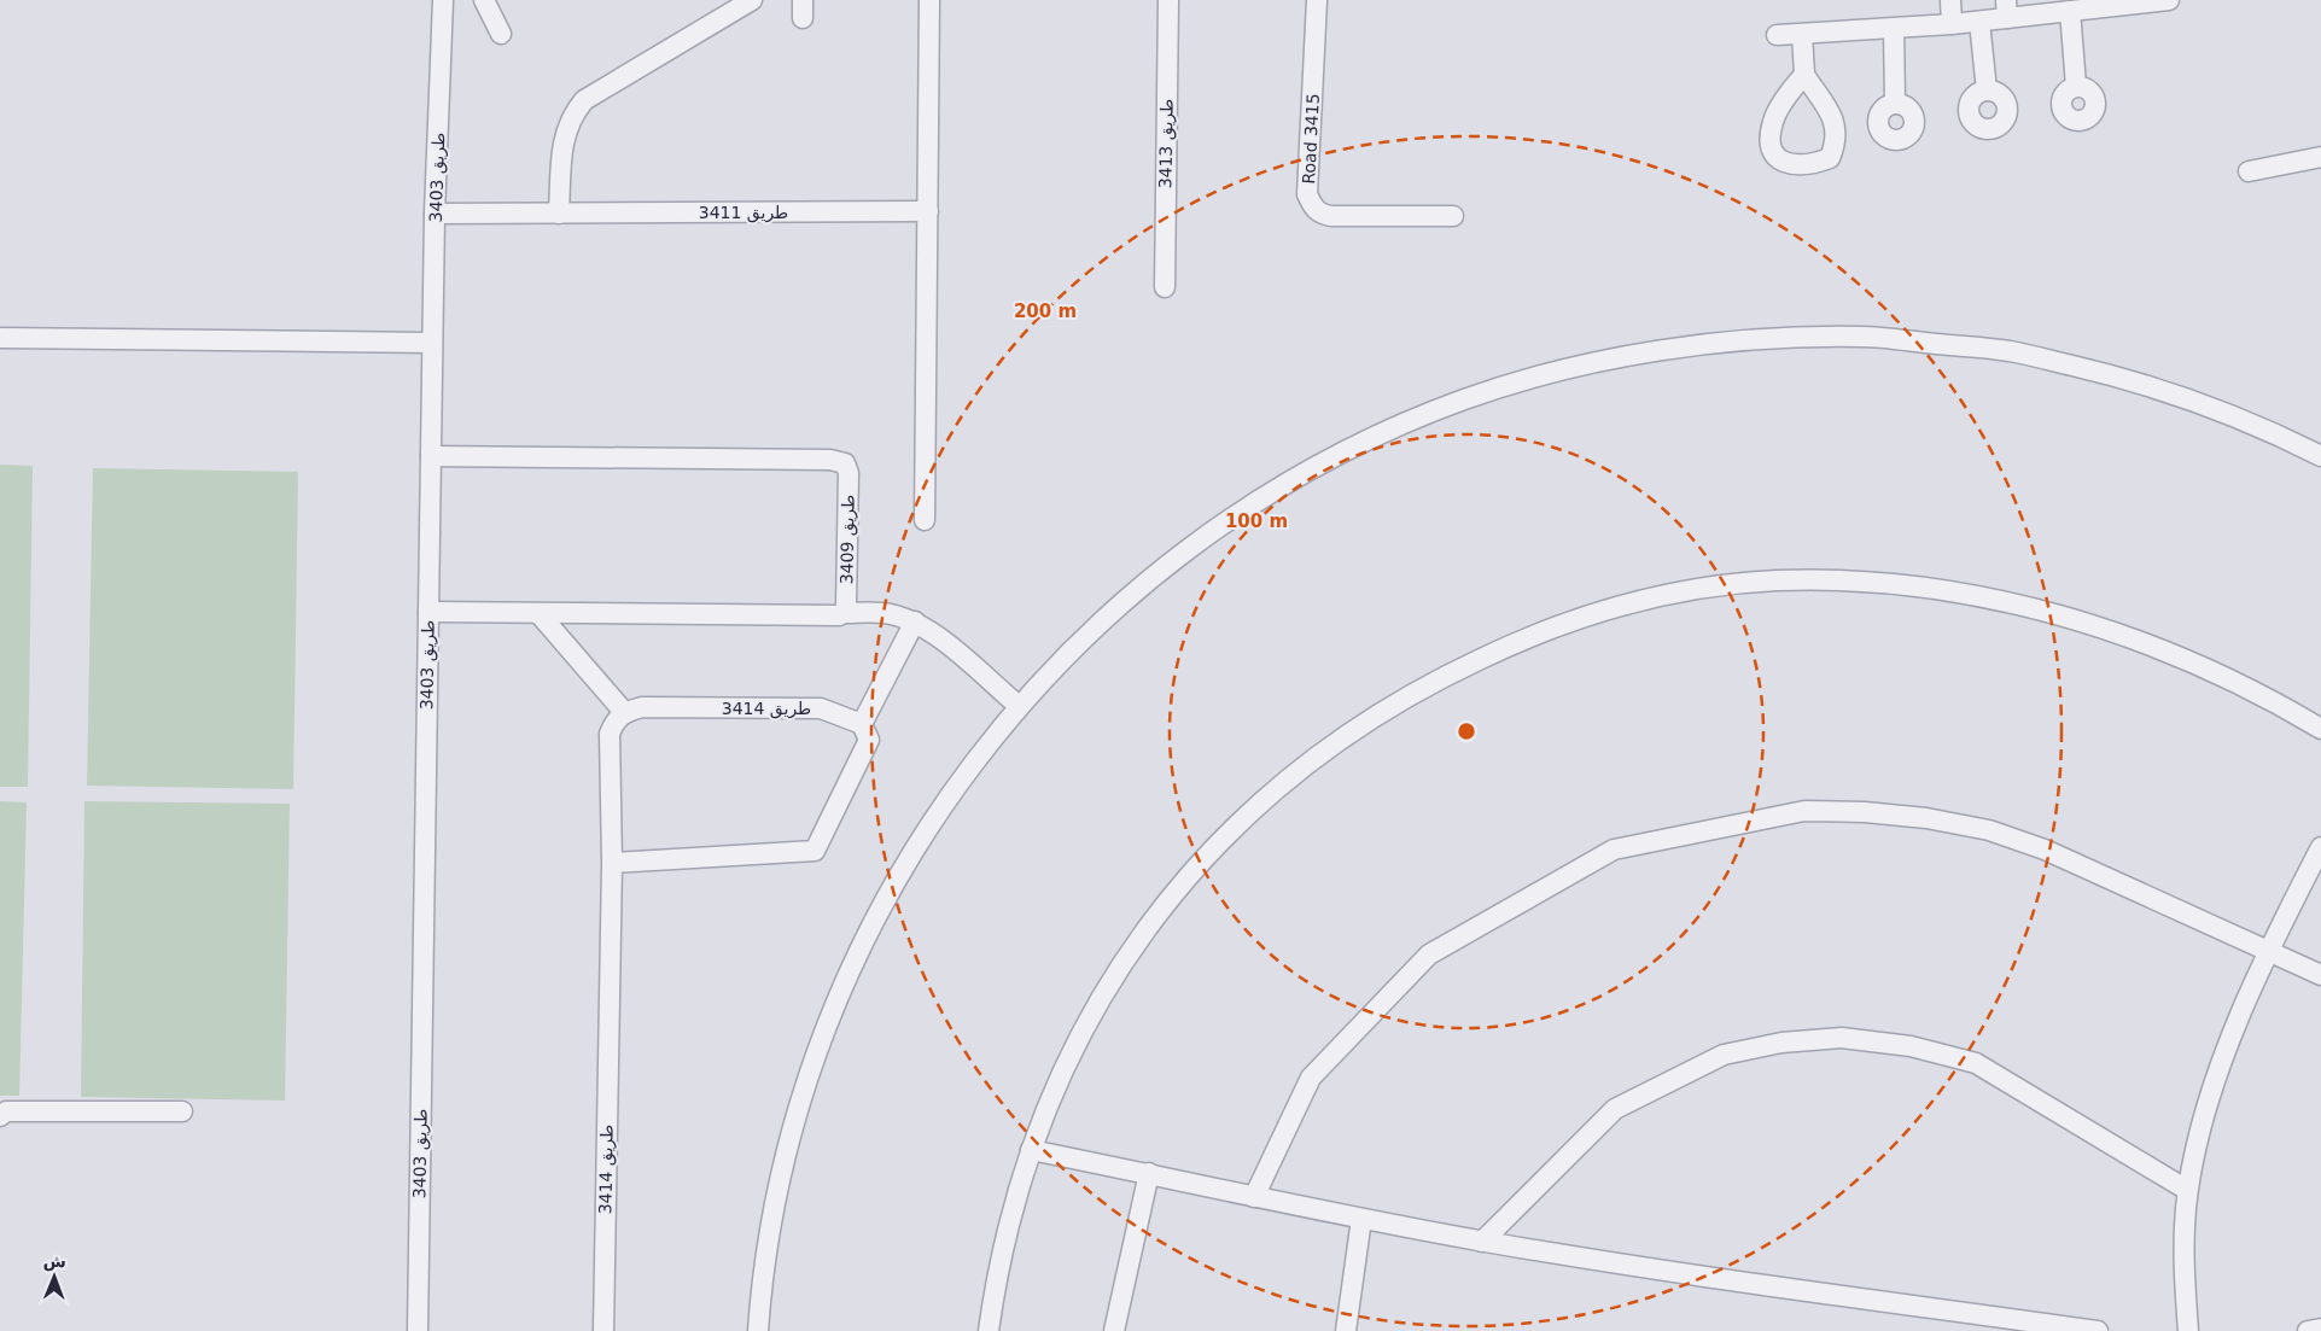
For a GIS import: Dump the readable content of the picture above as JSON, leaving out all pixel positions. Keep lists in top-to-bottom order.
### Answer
{
  "streets": {
    "street": [
      "Road 3415",
      "طريق 3413",
      "طريق 3403",
      "طريق 3411",
      "طريق 3409",
      "طريق 3414"
    ]
  },
  "crossings": [
    ["طريق 3403", "طريق 3411"],
    ["طريق 3403", "طريق 3409"]
  ],
  "north": "top",
  "rings": ["200 m", "100 m"]
}
